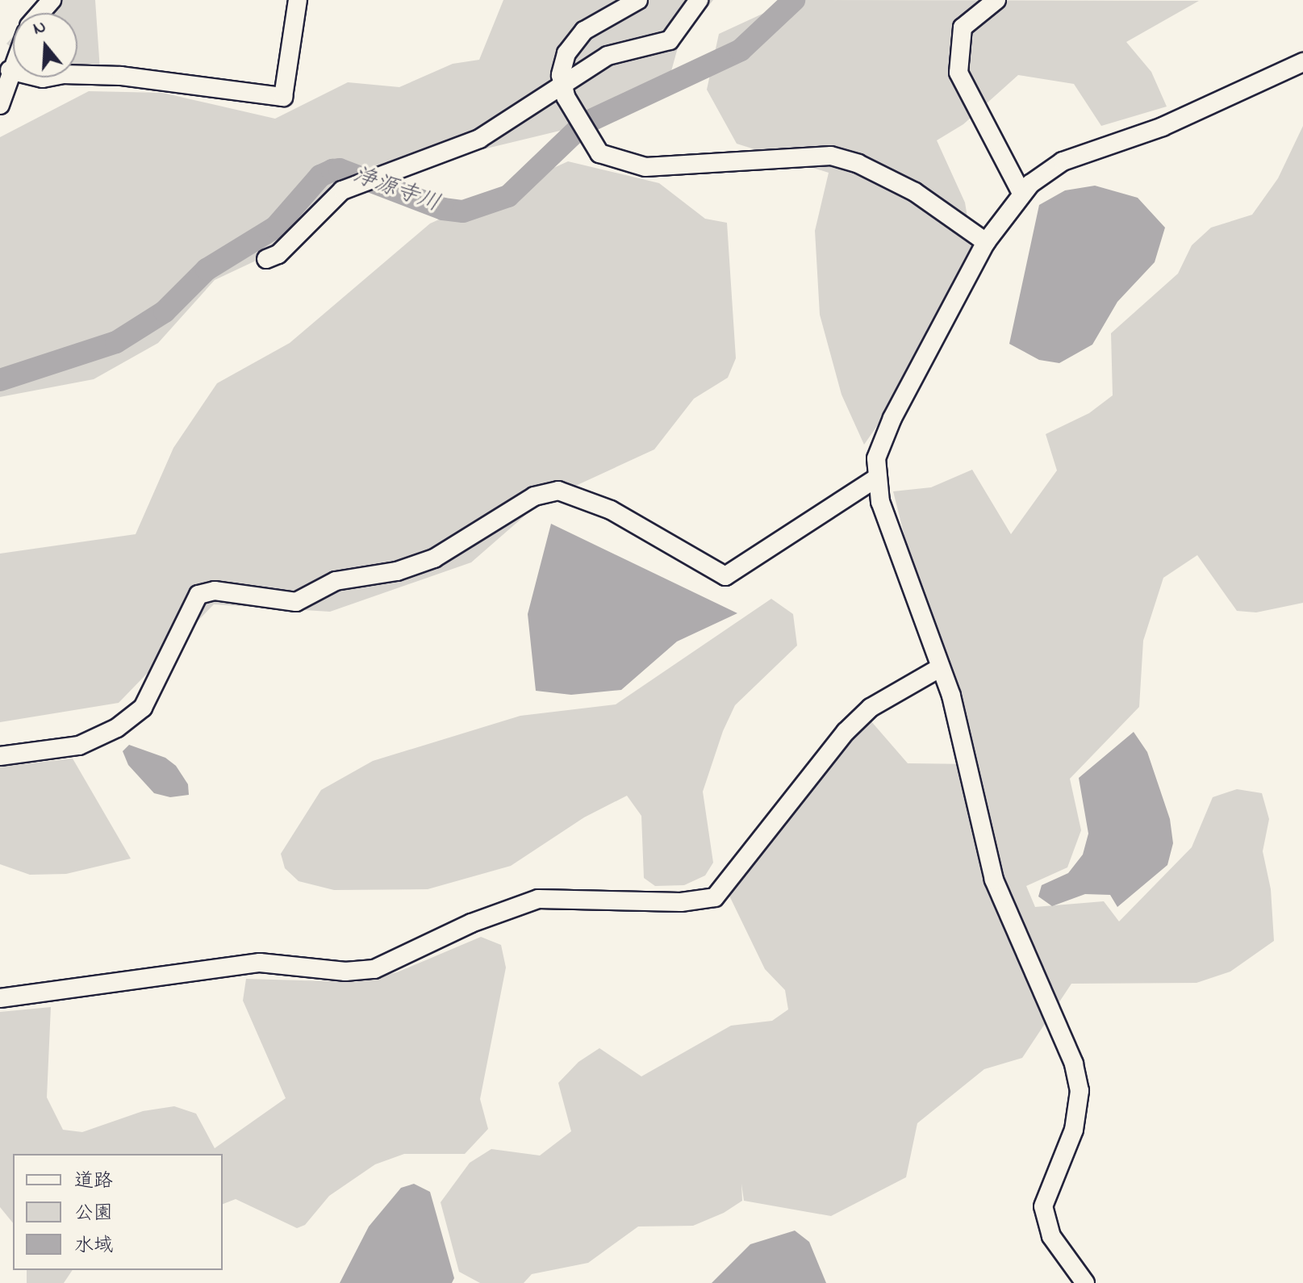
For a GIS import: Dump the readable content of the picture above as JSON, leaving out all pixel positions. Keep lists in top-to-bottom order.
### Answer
{
  "water": ["浄源寺川"],
  "legend": ["道路", "公園", "水域"],
  "north": "top"
}
